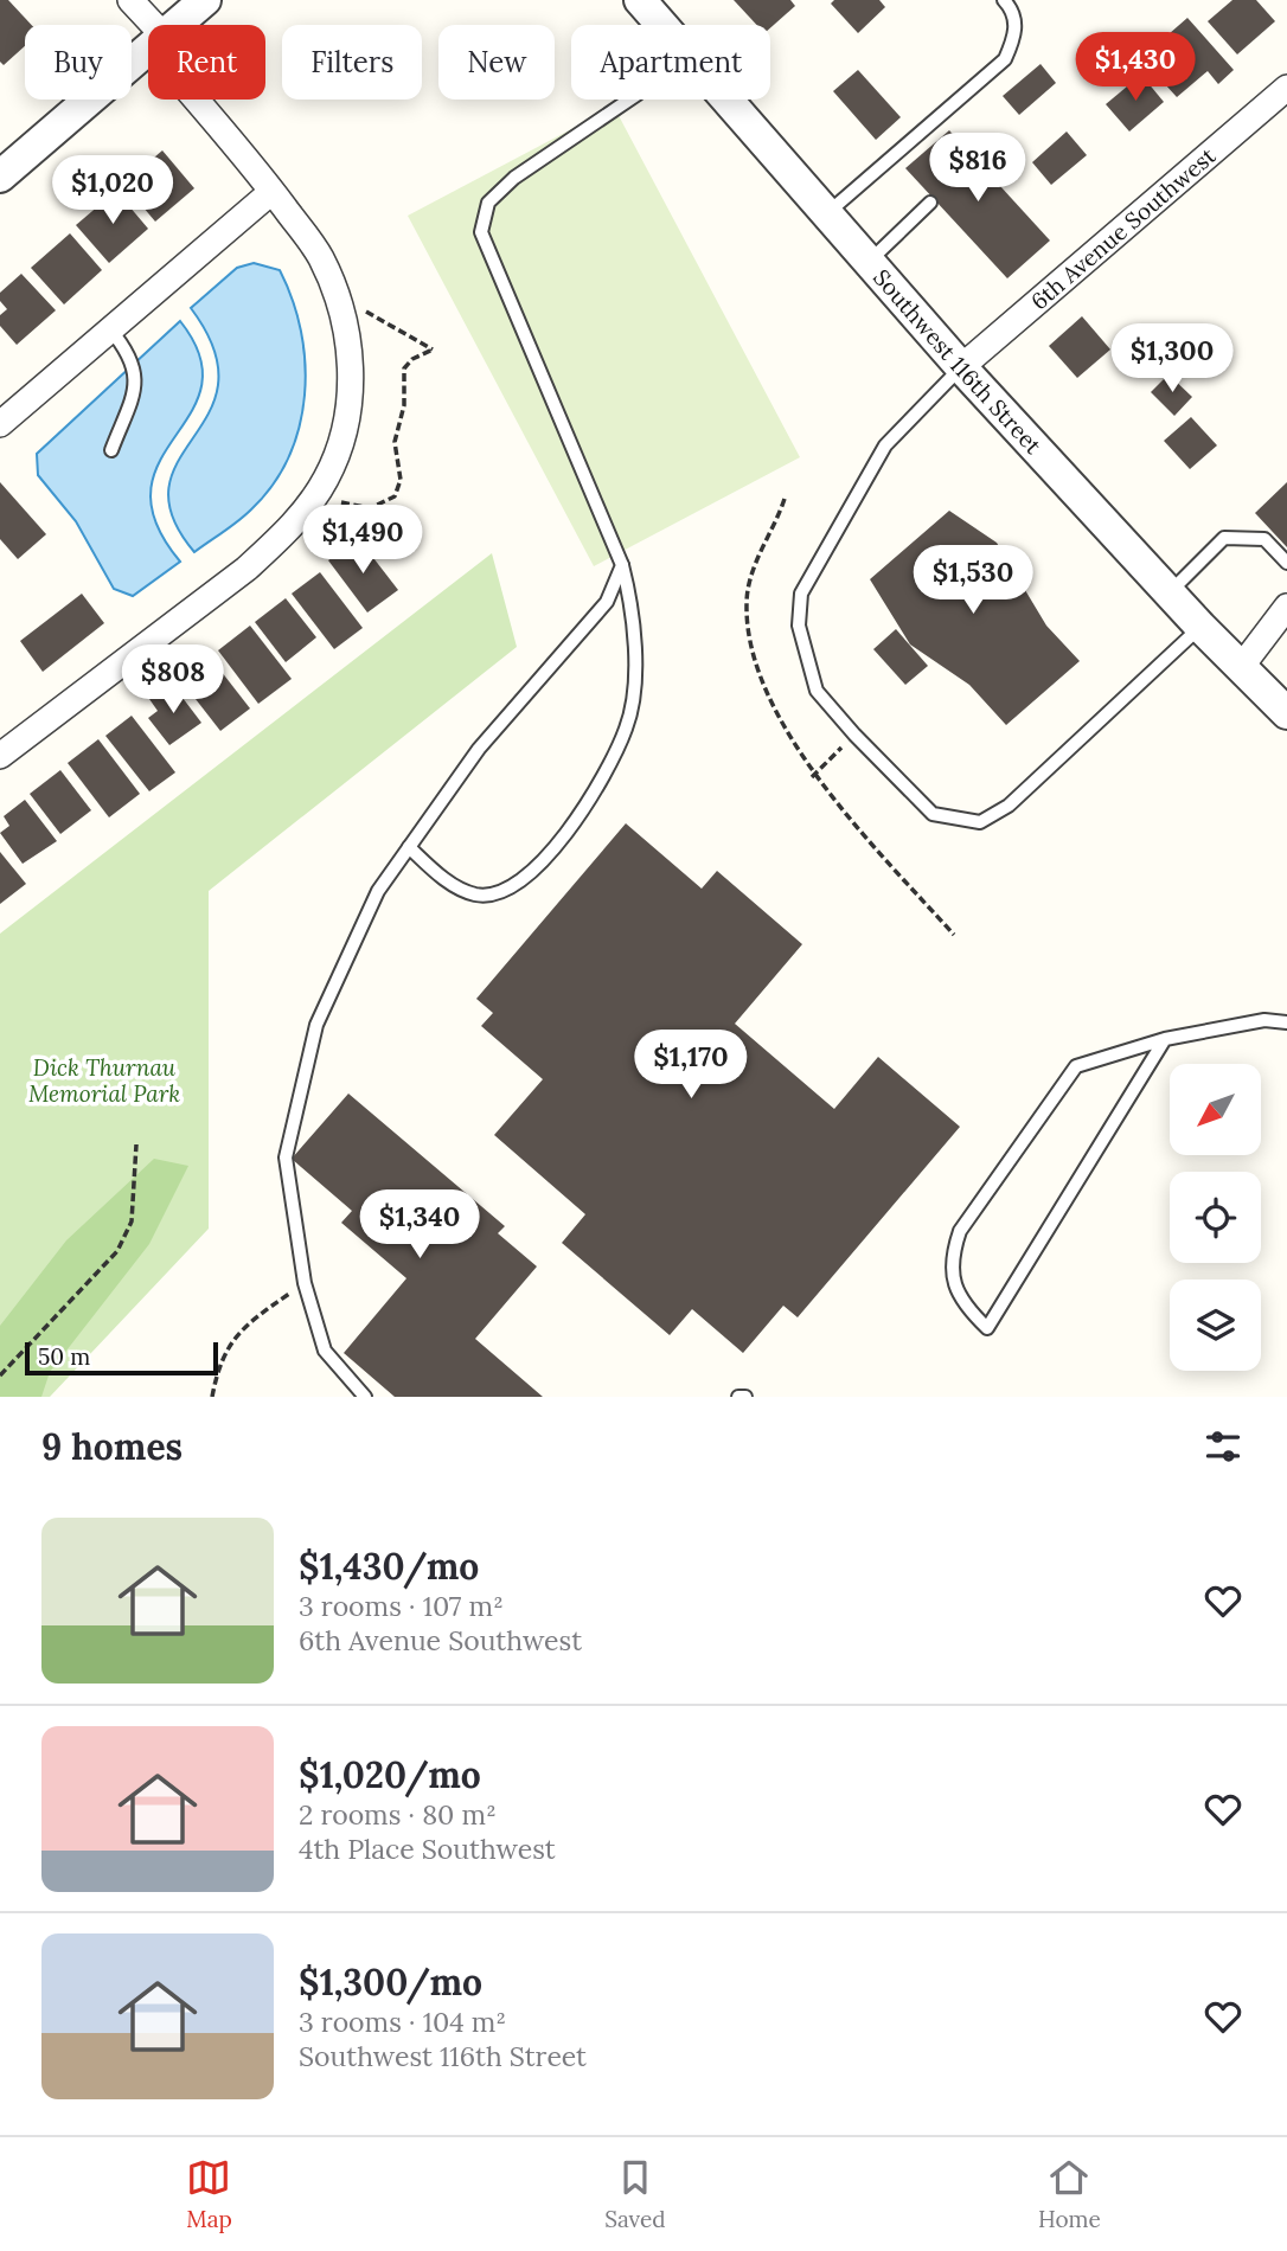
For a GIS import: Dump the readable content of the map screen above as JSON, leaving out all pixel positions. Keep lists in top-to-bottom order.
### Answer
{
  "streets": {
    "street": ["6th Avenue Southwest", "Southwest 116th Street"]
  },
  "crossings": [
    ["6th Avenue Southwest", "Southwest 116th Street"]
  ],
  "parks": ["Dick Thurnau Memorial Park"],
  "scale_bar": "50 m",
  "north": "bottom left",
  "page": {
    "chip": [
      "Buy",
      "Rent",
      "Filters",
      "New",
      "Apartment"
    ],
    "price": [
      "$1,430",
      "$816",
      "$1,020",
      "$1,300",
      "$1,490",
      "$1,530",
      "$808",
      "$1,170",
      "$1,340"
    ],
    "scale": "50 m",
    "heading": "9 homes",
    "list": [
      {
        "name": "$1,430/mo",
        "note": "3 rooms · 107 m² · 6th Avenue Southwest"
      },
      {
        "name": "$1,020/mo",
        "note": "2 rooms · 80 m² · 4th Place Southwest"
      },
      {
        "name": "$1,300/mo",
        "note": "3 rooms · 104 m² · Southwest 116th Street"
      }
    ],
    "tabs": ["Map", "Saved", "Home"]
  }
}
